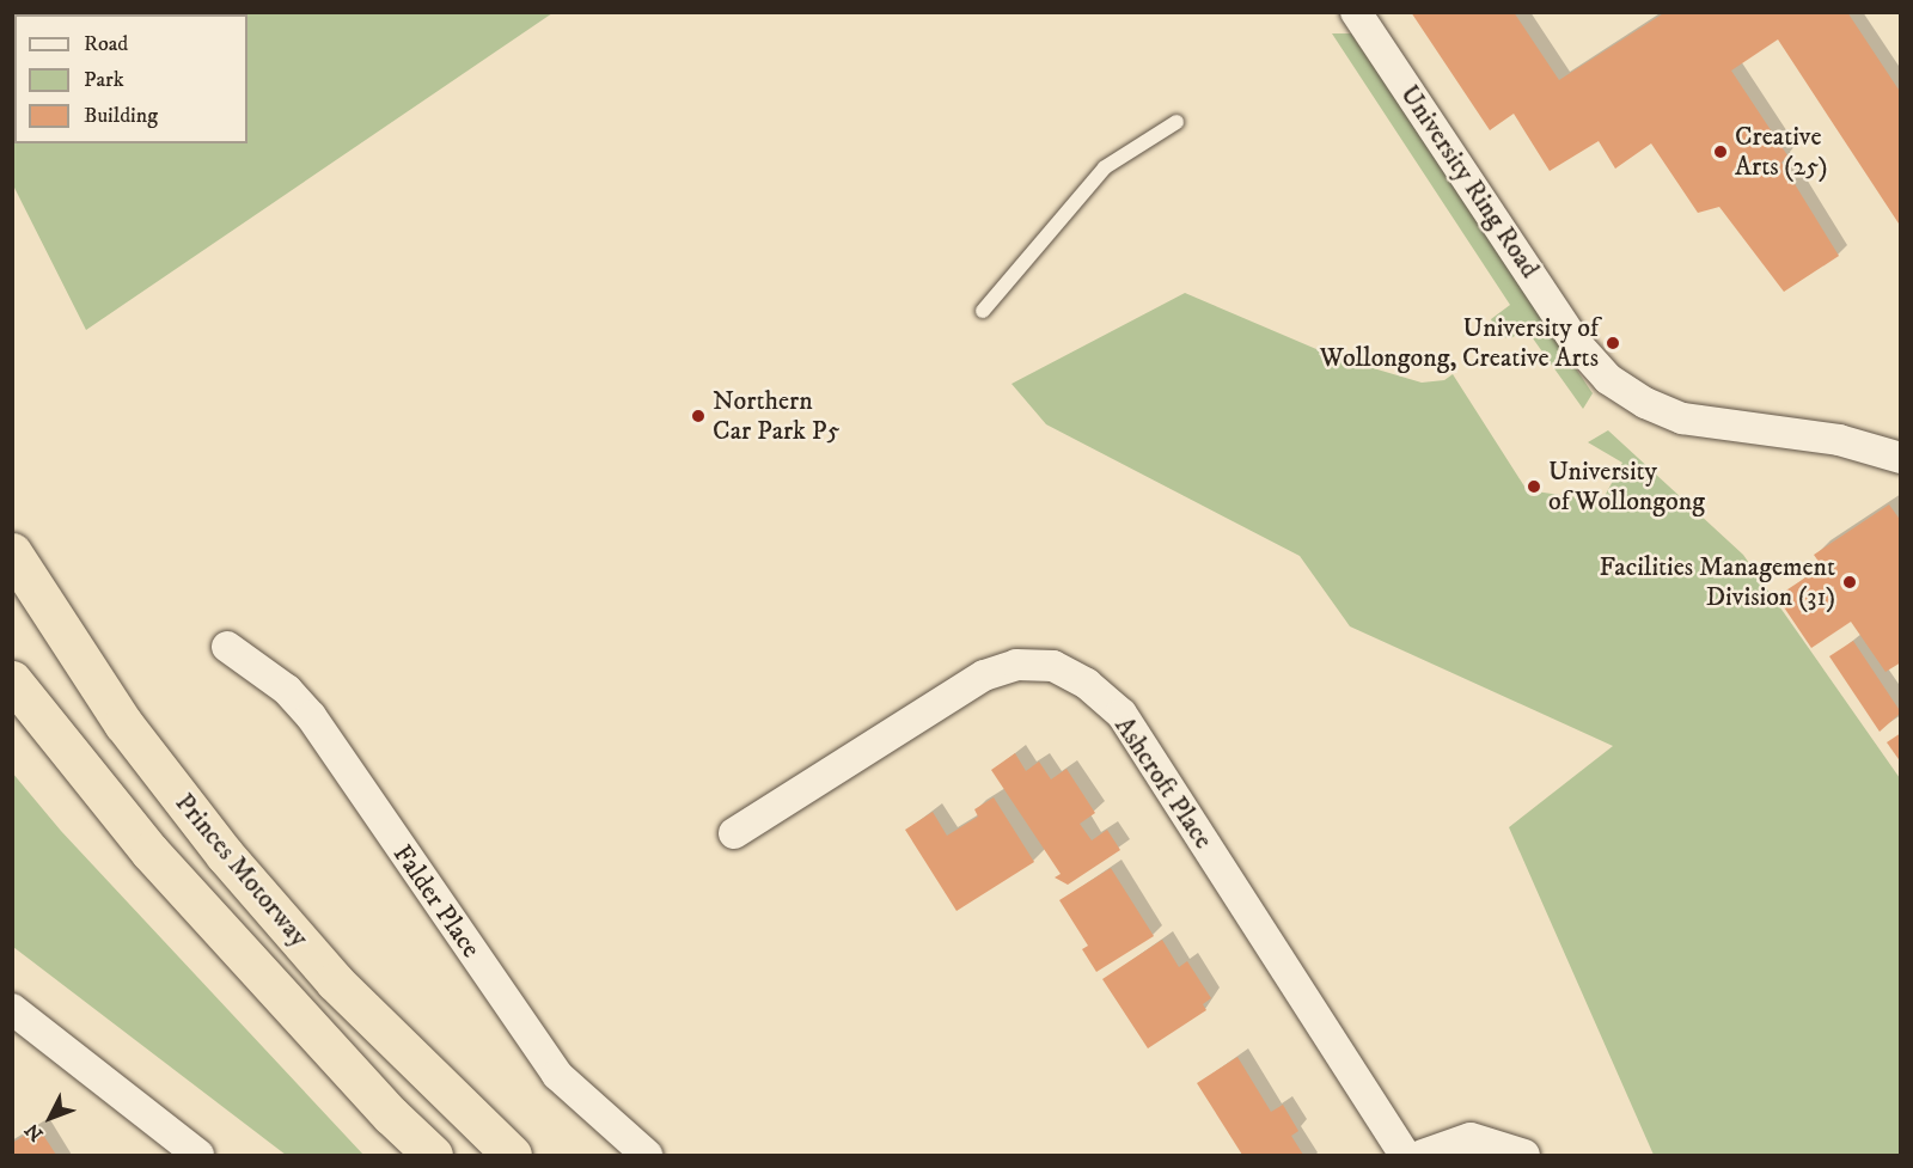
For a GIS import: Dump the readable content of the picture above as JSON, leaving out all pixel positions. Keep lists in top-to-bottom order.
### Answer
{
  "streets": {
    "highway": ["Princes Motorway"],
    "street": ["University Ring Road", "Ashcroft Place", "Falder Place"]
  },
  "places": [
    "Creative Arts (25)",
    "University of Wollongong, Creative Arts",
    "Northern Car Park P5",
    "University of Wollongong",
    "Facilities Management Division (31)"
  ],
  "legend": ["Road", "Park", "Building"],
  "north": "bottom left"
}
